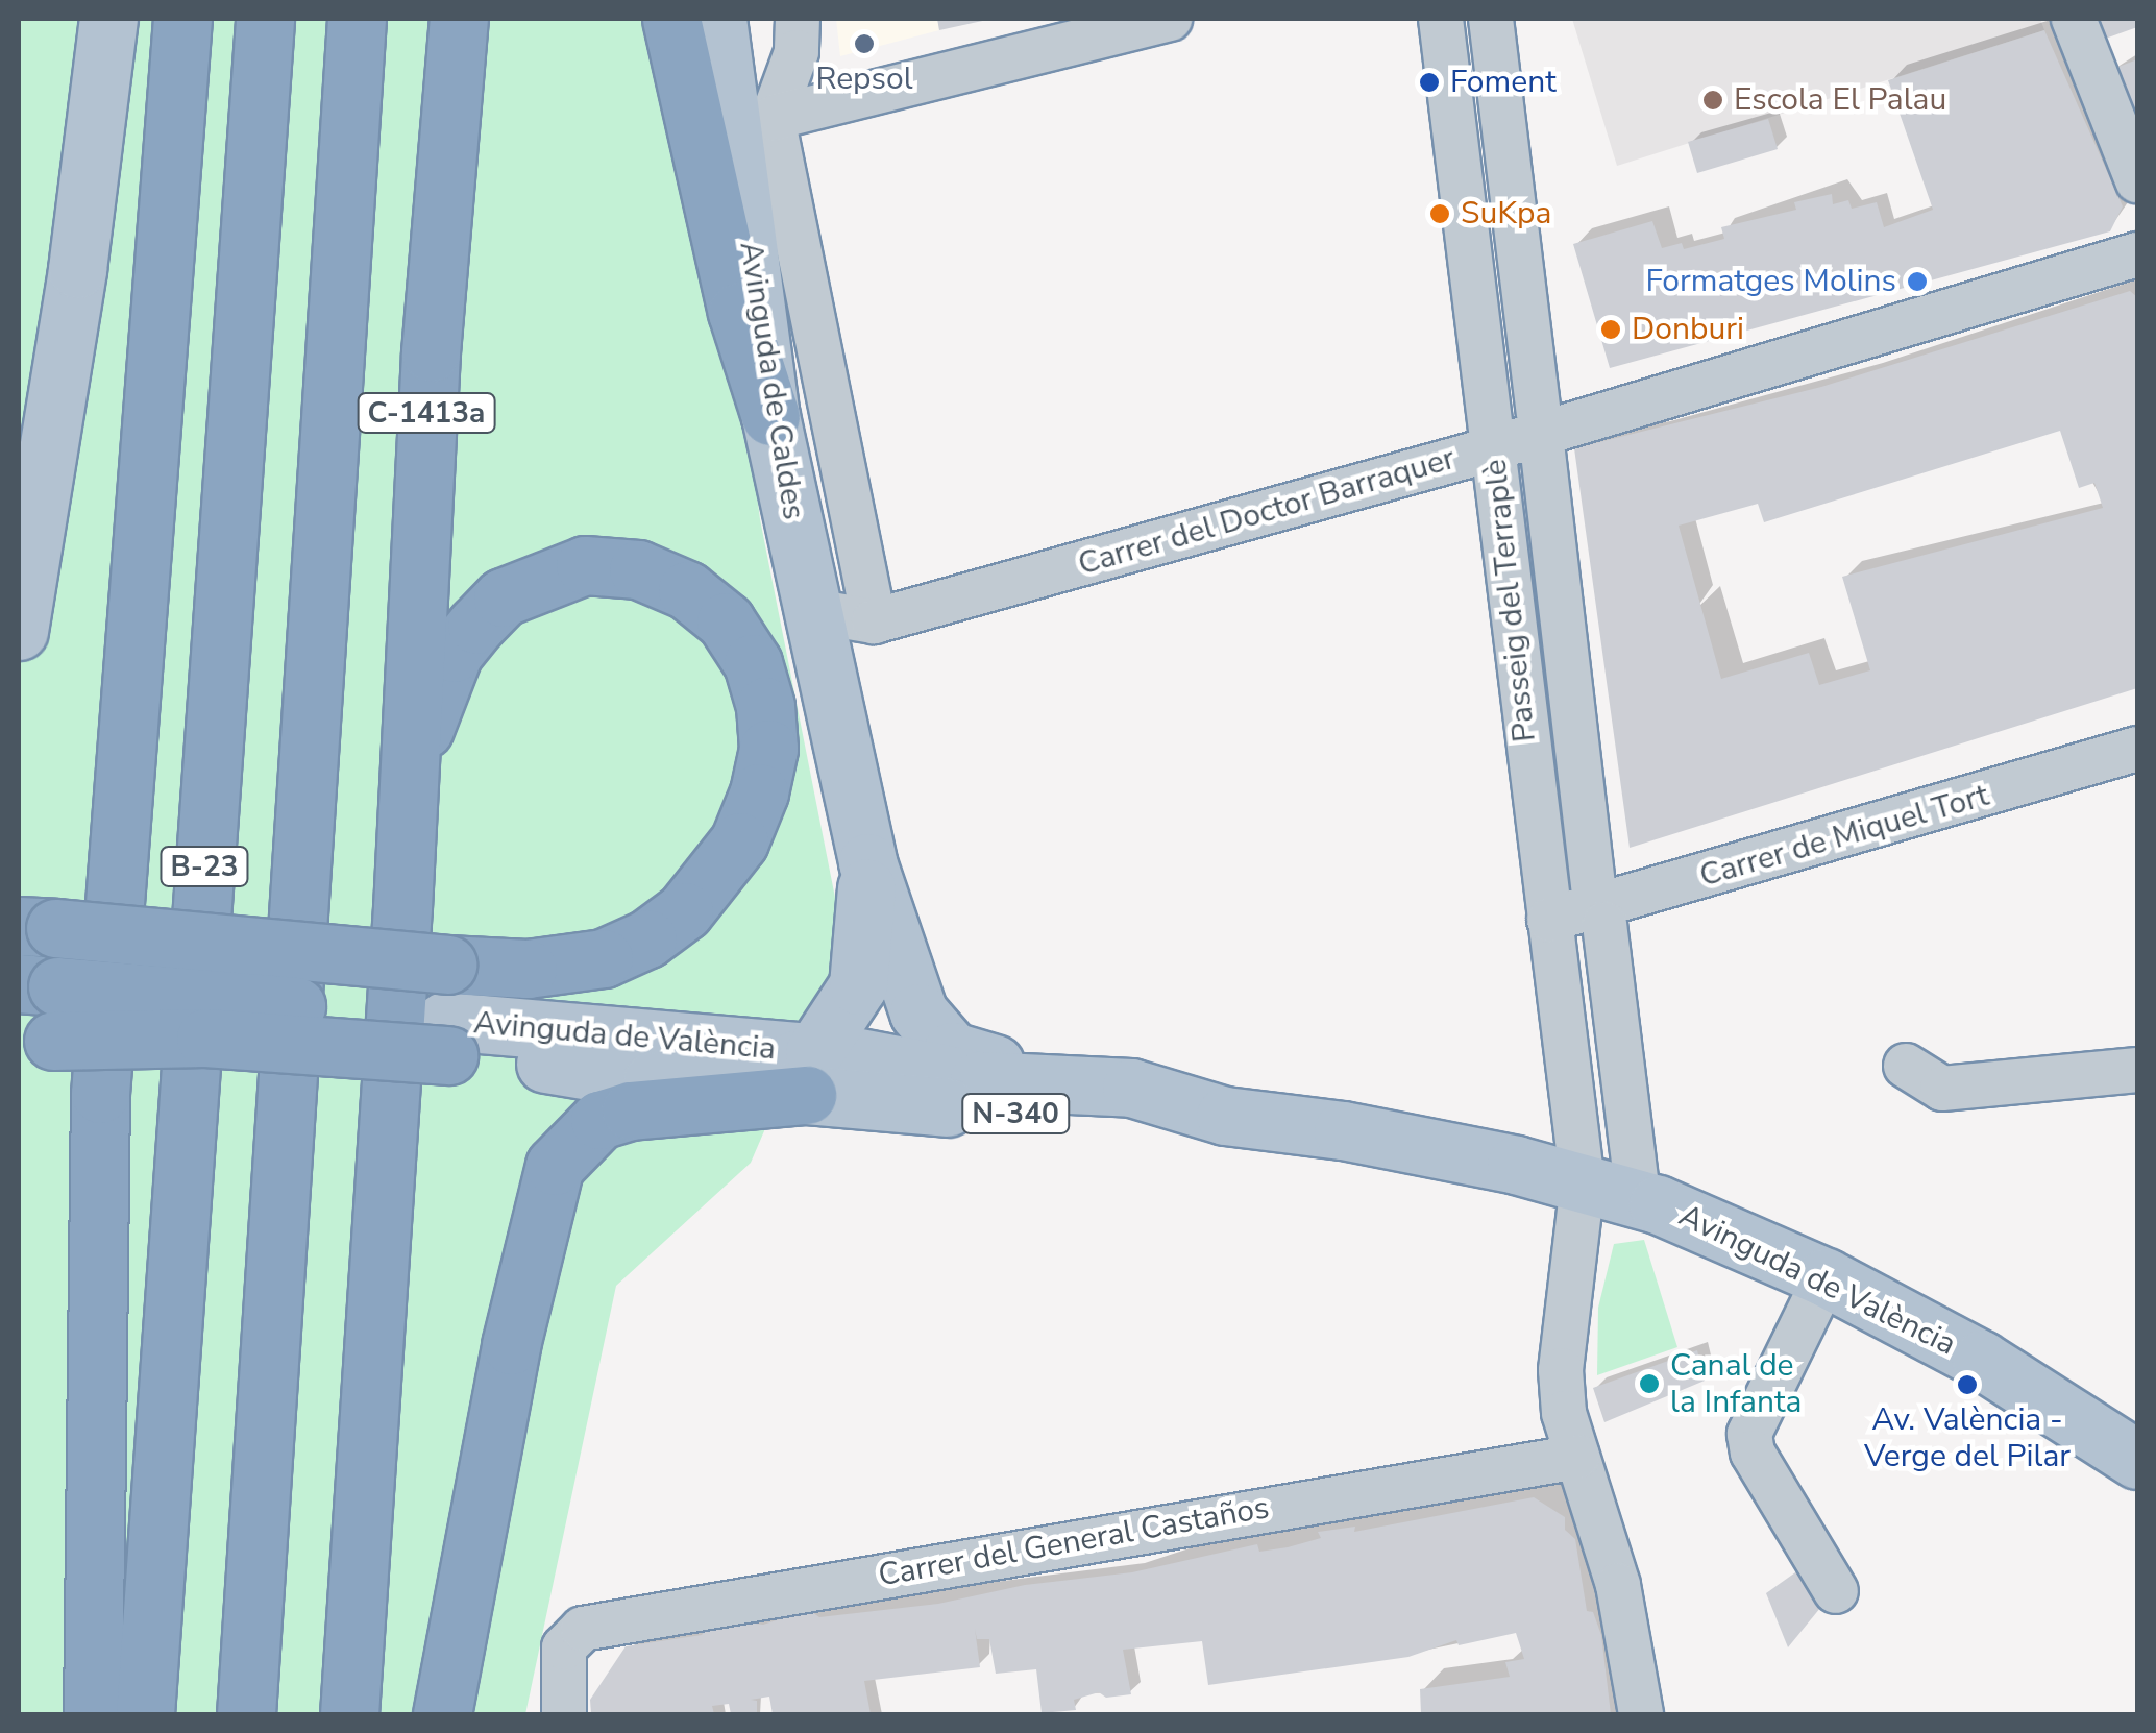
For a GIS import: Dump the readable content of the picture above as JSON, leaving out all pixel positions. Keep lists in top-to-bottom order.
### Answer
{
  "streets": {
    "highway": [
      "C-1413a",
      "B-23",
      "Avinguda de València",
      "N-340"
    ],
    "main road": ["Avinguda de Caldes"],
    "street": [
      "Carrer del Doctor Barraquer",
      "Passeig del Terraplè",
      "Carrer de Miquel Tort",
      "Carrer del General Castaños"
    ]
  },
  "crossings": [
    ["Avinguda de Caldes", "Carrer del Doctor Barraquer"],
    ["Avinguda de Caldes", "Avinguda de València"],
    ["Carrer del Doctor Barraquer", "Passeig del Terraplè"],
    ["Passeig del Terraplè", "Carrer de Miquel Tort"],
    ["Passeig del Terraplè", "Avinguda de València"]
  ],
  "places": [
    "Repsol",
    "Foment",
    "Escola El Palau",
    "SuKpa",
    "Formatges Molins",
    "Donburi",
    "Canal de la Infanta",
    "Av. València - Verge del Pilar"
  ]
}
